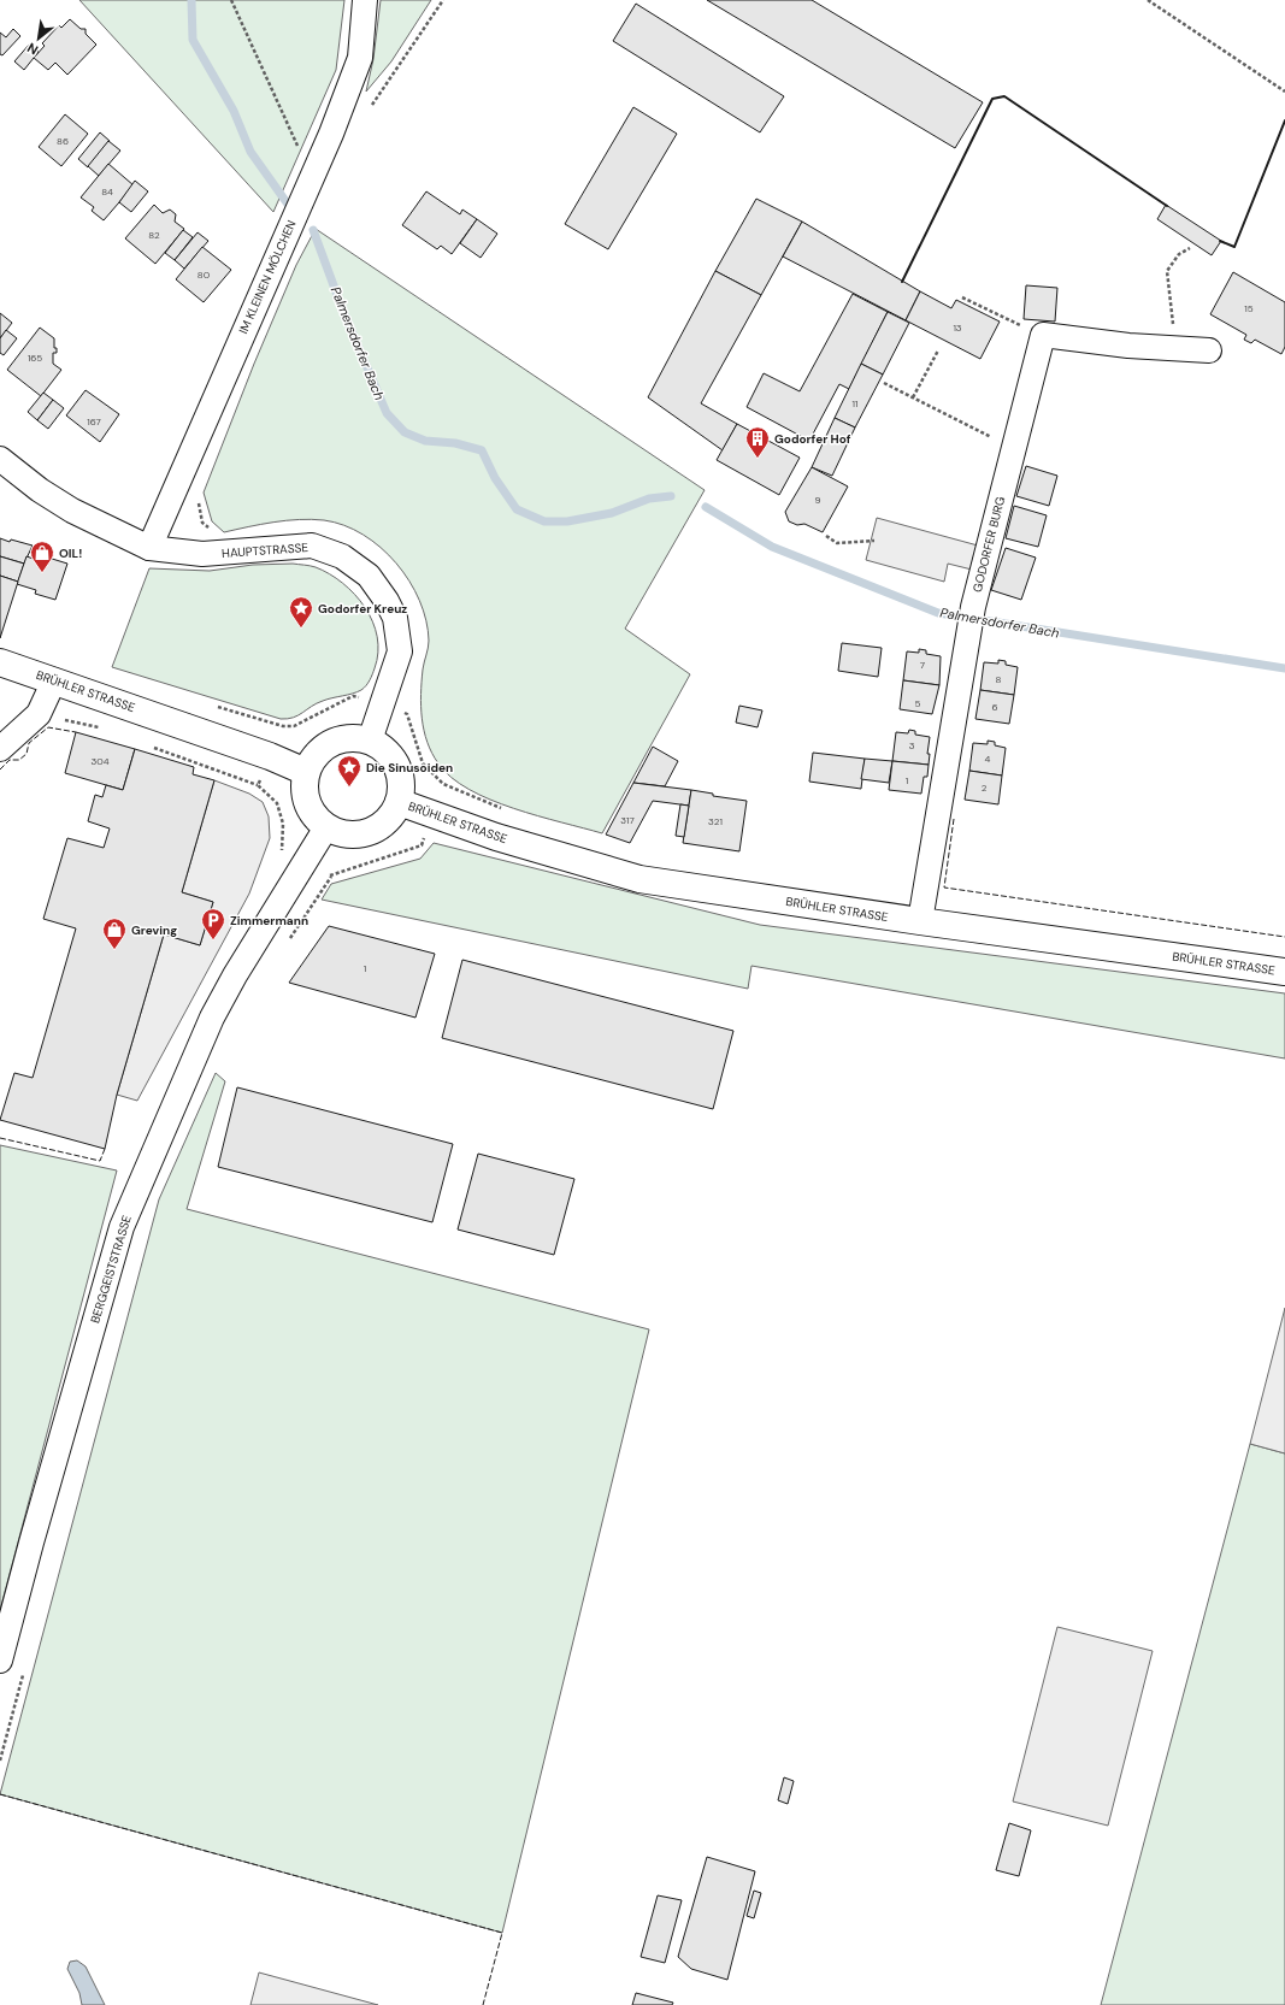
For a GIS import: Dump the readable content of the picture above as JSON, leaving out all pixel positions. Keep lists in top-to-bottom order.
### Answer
{
  "streets": {
    "main road": ["BRÜHLER STRASSE"],
    "street": [
      "IM KLEINEN MÖLCHEN",
      "GODORFER BURG",
      "HAUPTSTRASSE",
      "BERGGEISTSTRASSE"
    ]
  },
  "crossings": [
    ["IM KLEINEN MÖLCHEN", "HAUPTSTRASSE"],
    ["GODORFER BURG", "BRÜHLER STRASSE"],
    ["HAUPTSTRASSE", "BRÜHLER STRASSE"],
    ["HAUPTSTRASSE", "BERGGEISTSTRASSE"],
    ["BRÜHLER STRASSE", "BERGGEISTSTRASSE"]
  ],
  "water": ["Palmersdorfer Bach"],
  "places": {
    "building": ["Godorfer Hof"],
    "shop": ["OIL!", "Greving"],
    "place": ["Godorfer Kreuz", "Die Sinusoiden"],
    "parking": ["Zimmermann"]
  },
  "house_numbers": [
    "86",
    "84",
    "82",
    "80",
    "15",
    "13",
    "165",
    "11",
    "167",
    "9",
    "7",
    "8",
    "5",
    "6",
    "3",
    "4",
    "304",
    "1",
    "2",
    "317",
    "321",
    "1"
  ],
  "north": "bottom left"
}
